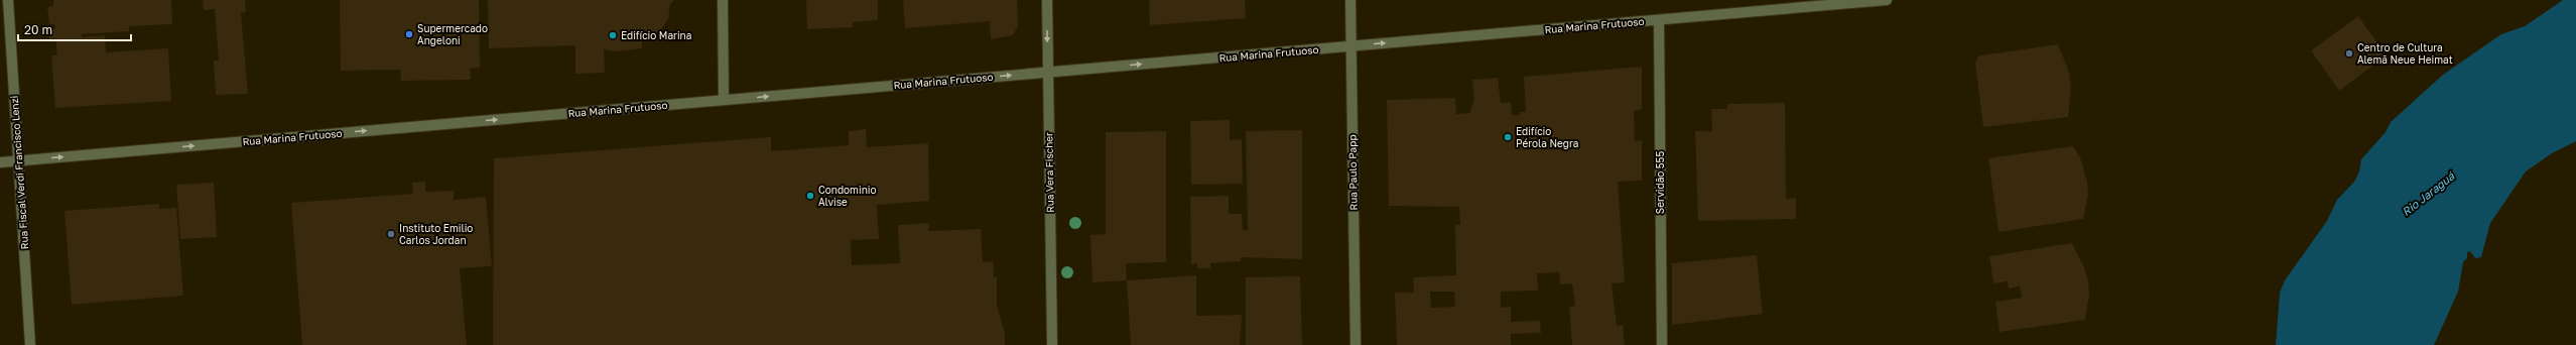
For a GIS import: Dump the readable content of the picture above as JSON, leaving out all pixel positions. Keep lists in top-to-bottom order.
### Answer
{
  "streets": {
    "street": [
      "Rua Marina Frutuoso",
      "Rua Fiscal Verdi Francisco Lenzi",
      "Rua Vera Fischer",
      "Rua Paulo Papp",
      "Servidão 555"
    ]
  },
  "crossings": [
    ["Rua Marina Frutuoso", "Rua Fiscal Verdi Francisco Lenzi"],
    ["Rua Marina Frutuoso", "Rua Vera Fischer"],
    ["Rua Marina Frutuoso", "Rua Paulo Papp"],
    ["Rua Marina Frutuoso", "Servidão 555"]
  ],
  "one_way": ["Rua Marina Frutuoso"],
  "water": ["Rio Jaraguá"],
  "places": [
    "Supermercado Angeloni",
    "Edifício Marina",
    "Centro de Cultura Alemã Neue Heimat",
    "Edifício Pérola Negra",
    "Condominio Alvise",
    "Instituto Emilio Carlos Jordan"
  ],
  "scale_bar": "20 m"
}
